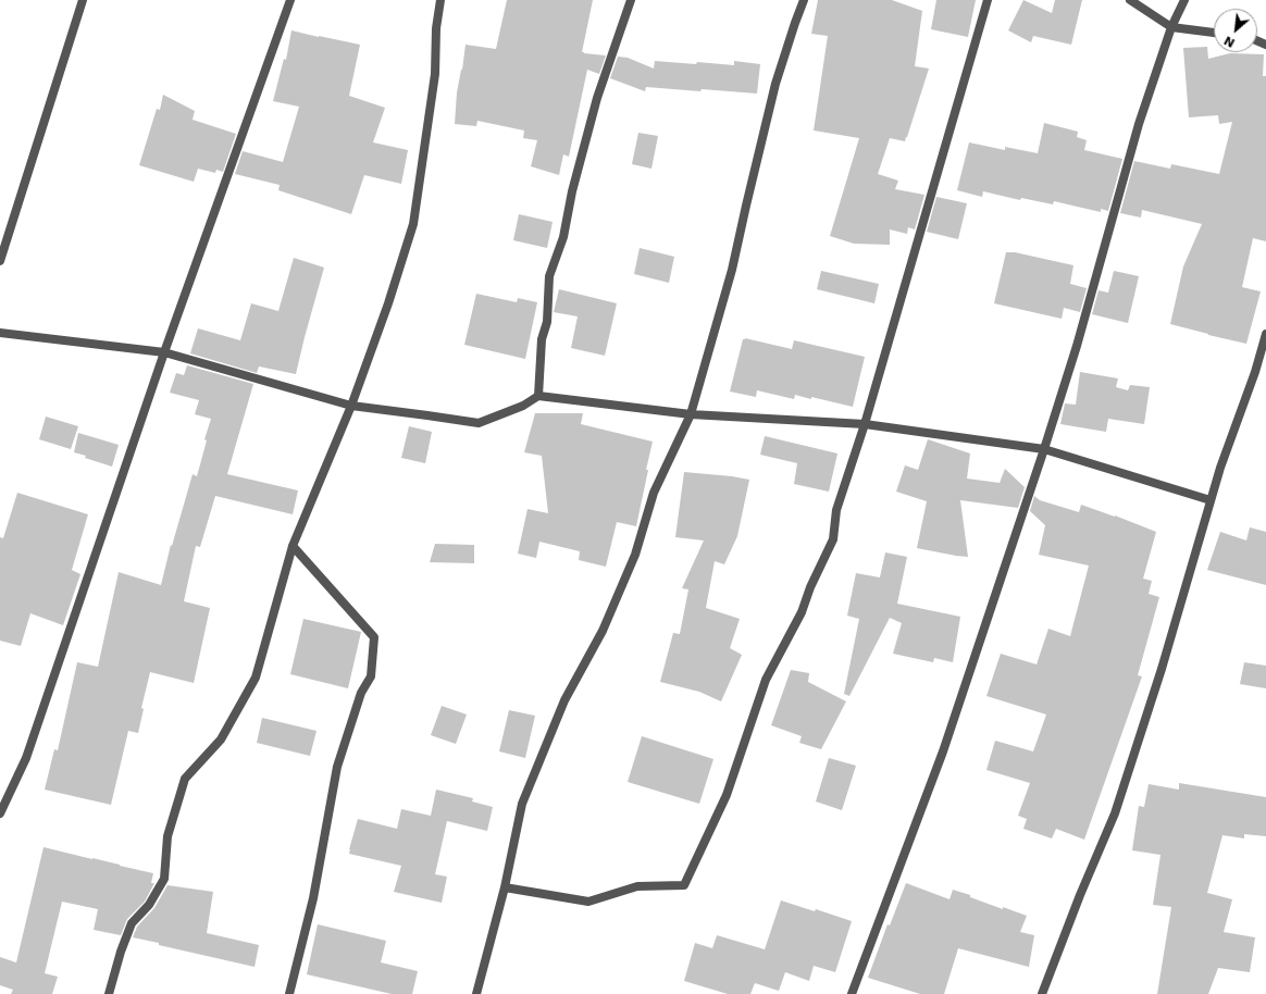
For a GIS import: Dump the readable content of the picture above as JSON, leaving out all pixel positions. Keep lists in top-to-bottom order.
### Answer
{
  "north": "bottom left"
}
